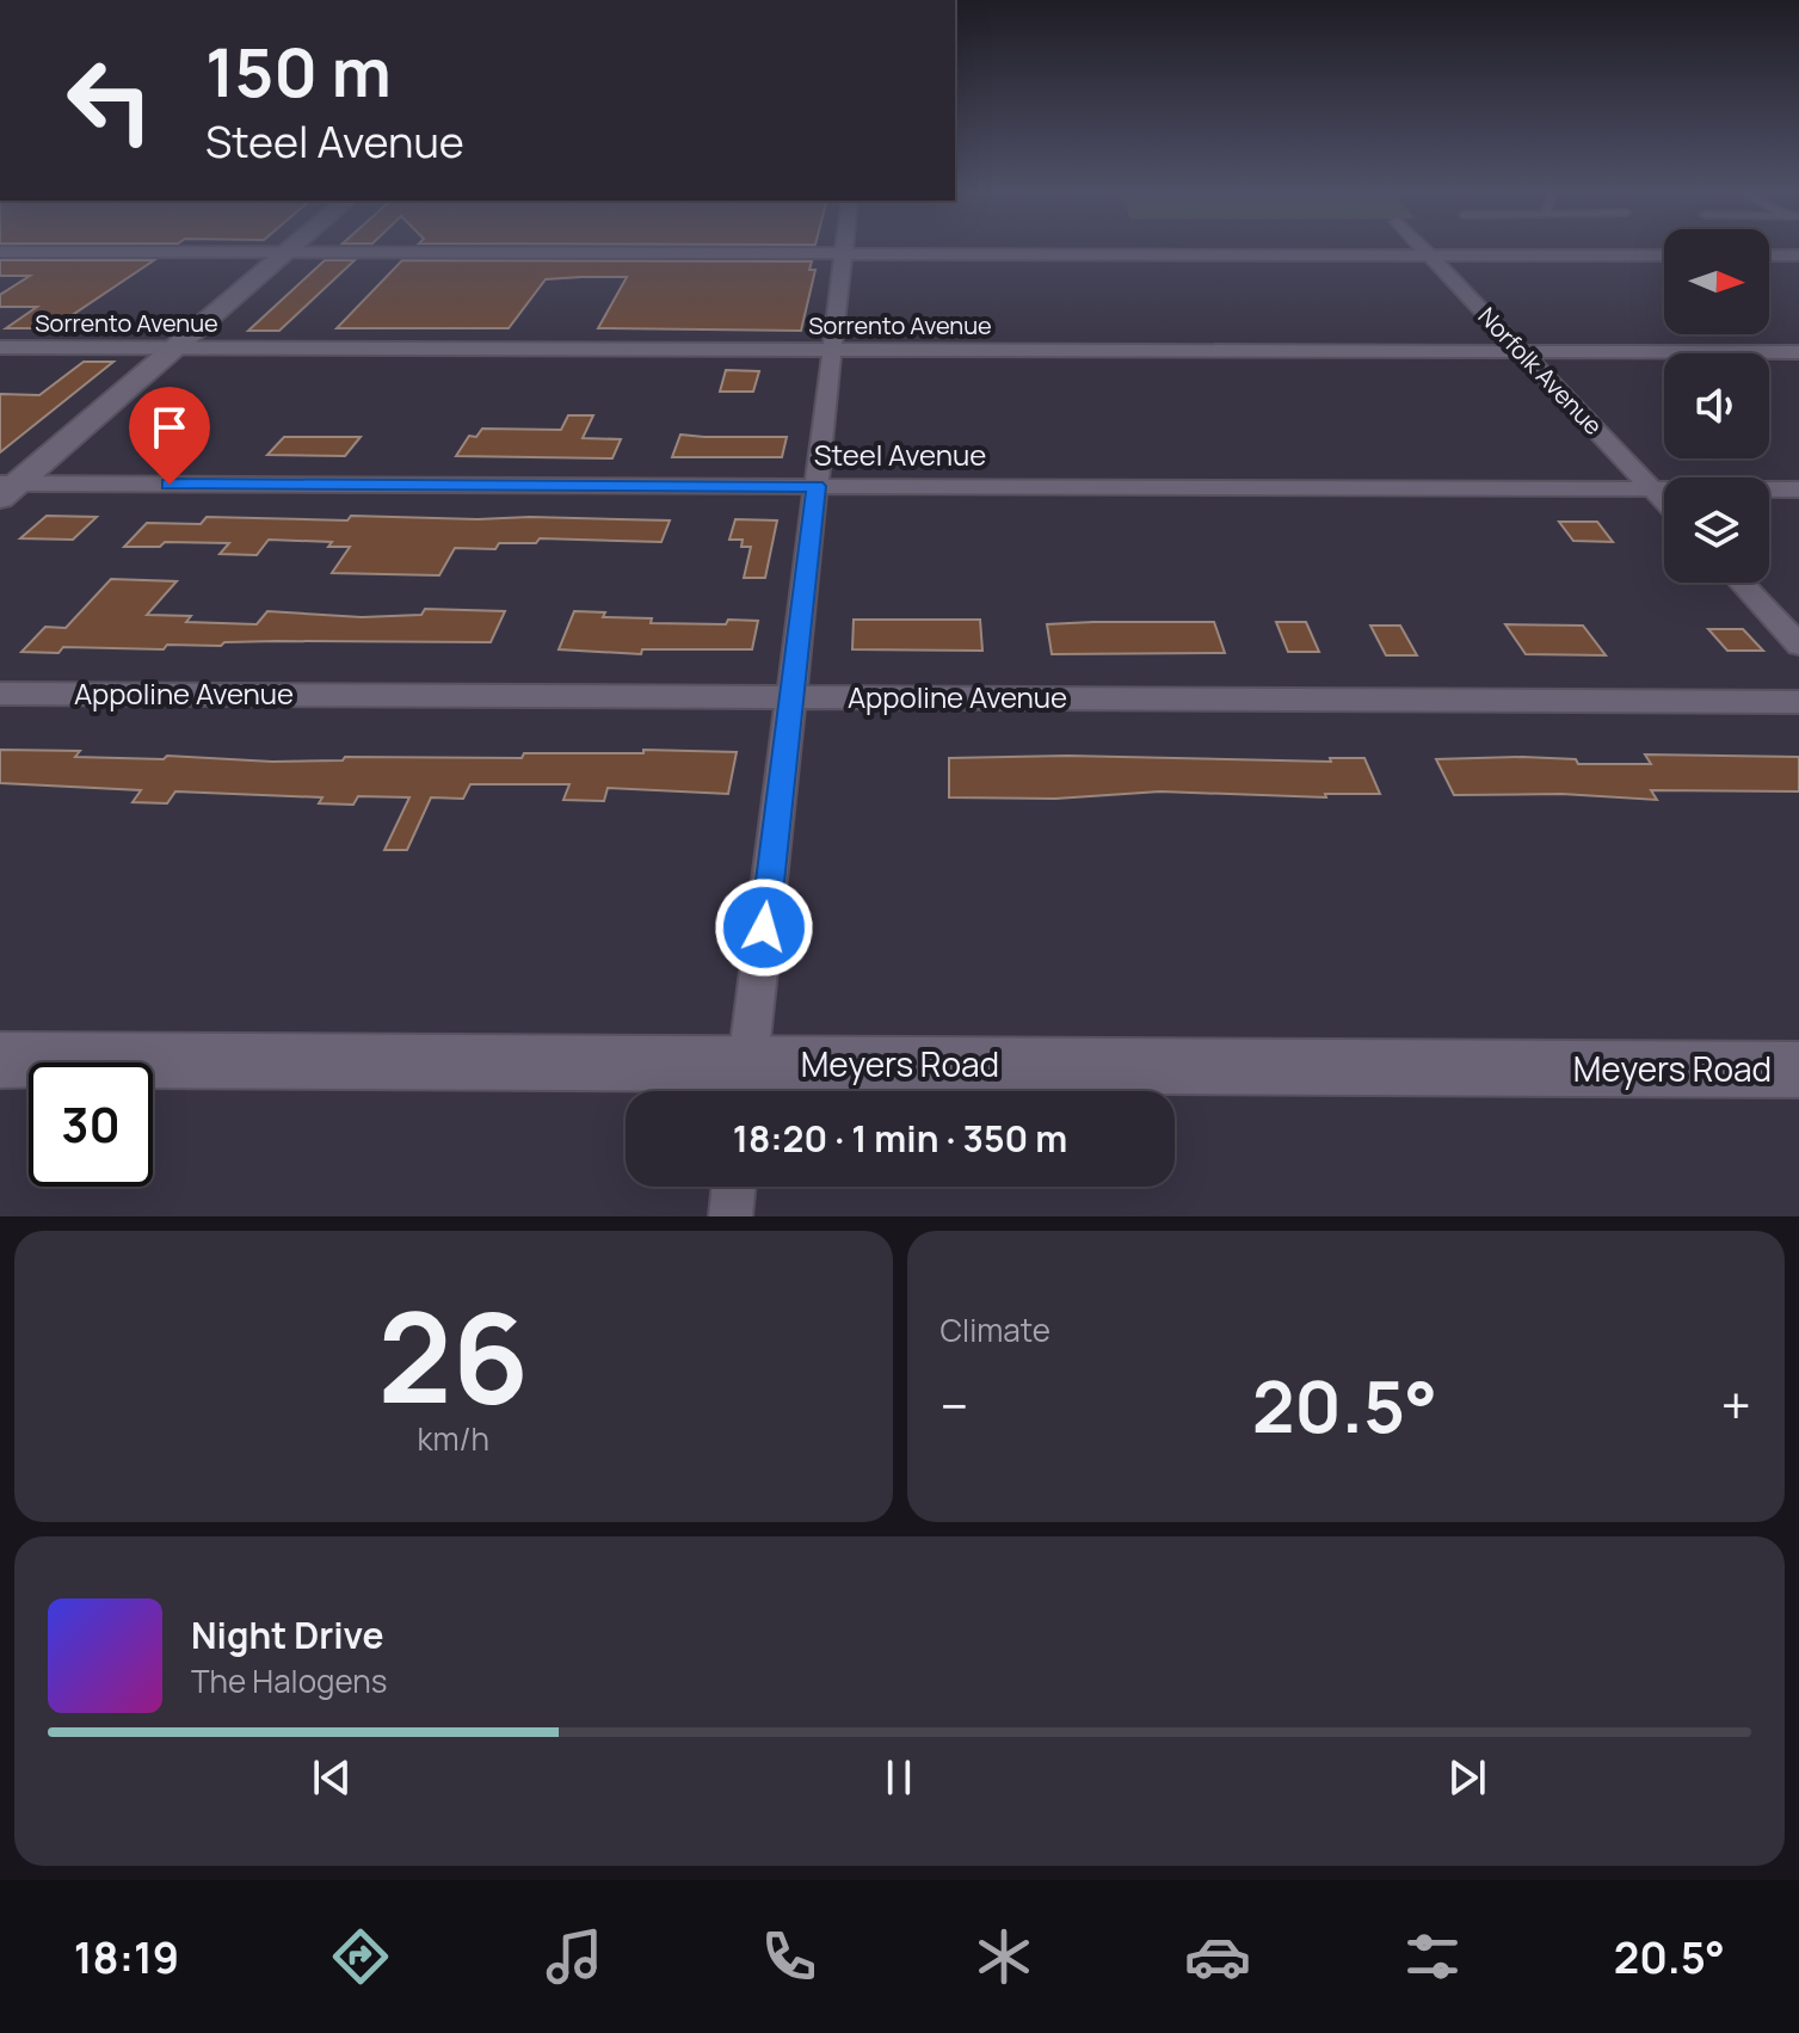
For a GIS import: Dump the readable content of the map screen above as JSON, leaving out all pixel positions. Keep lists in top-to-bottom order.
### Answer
{
  "streets": {
    "street": [
      "Sorrento Avenue",
      "Norfolk Avenue",
      "Steel Avenue",
      "Appoline Avenue",
      "Meyers Road"
    ]
  },
  "crossings": [
    ["Sorrento Avenue", "Norfolk Avenue"],
    ["Norfolk Avenue", "Steel Avenue"]
  ],
  "north": "right",
  "page": {
    "turn": ["150 m", "Steel Avenue"],
    "limit": "30",
    "trip": "18:20 · 1 min · 350 m",
    "tile": [
      ["26", "km/h"],
      "Climate"
    ],
    "heat": ["−", "20.5°", "+"],
    "song": ["Night Drive", "The Halogens"],
    "tabs": ["18:19", "20.5°"]
  }
}
